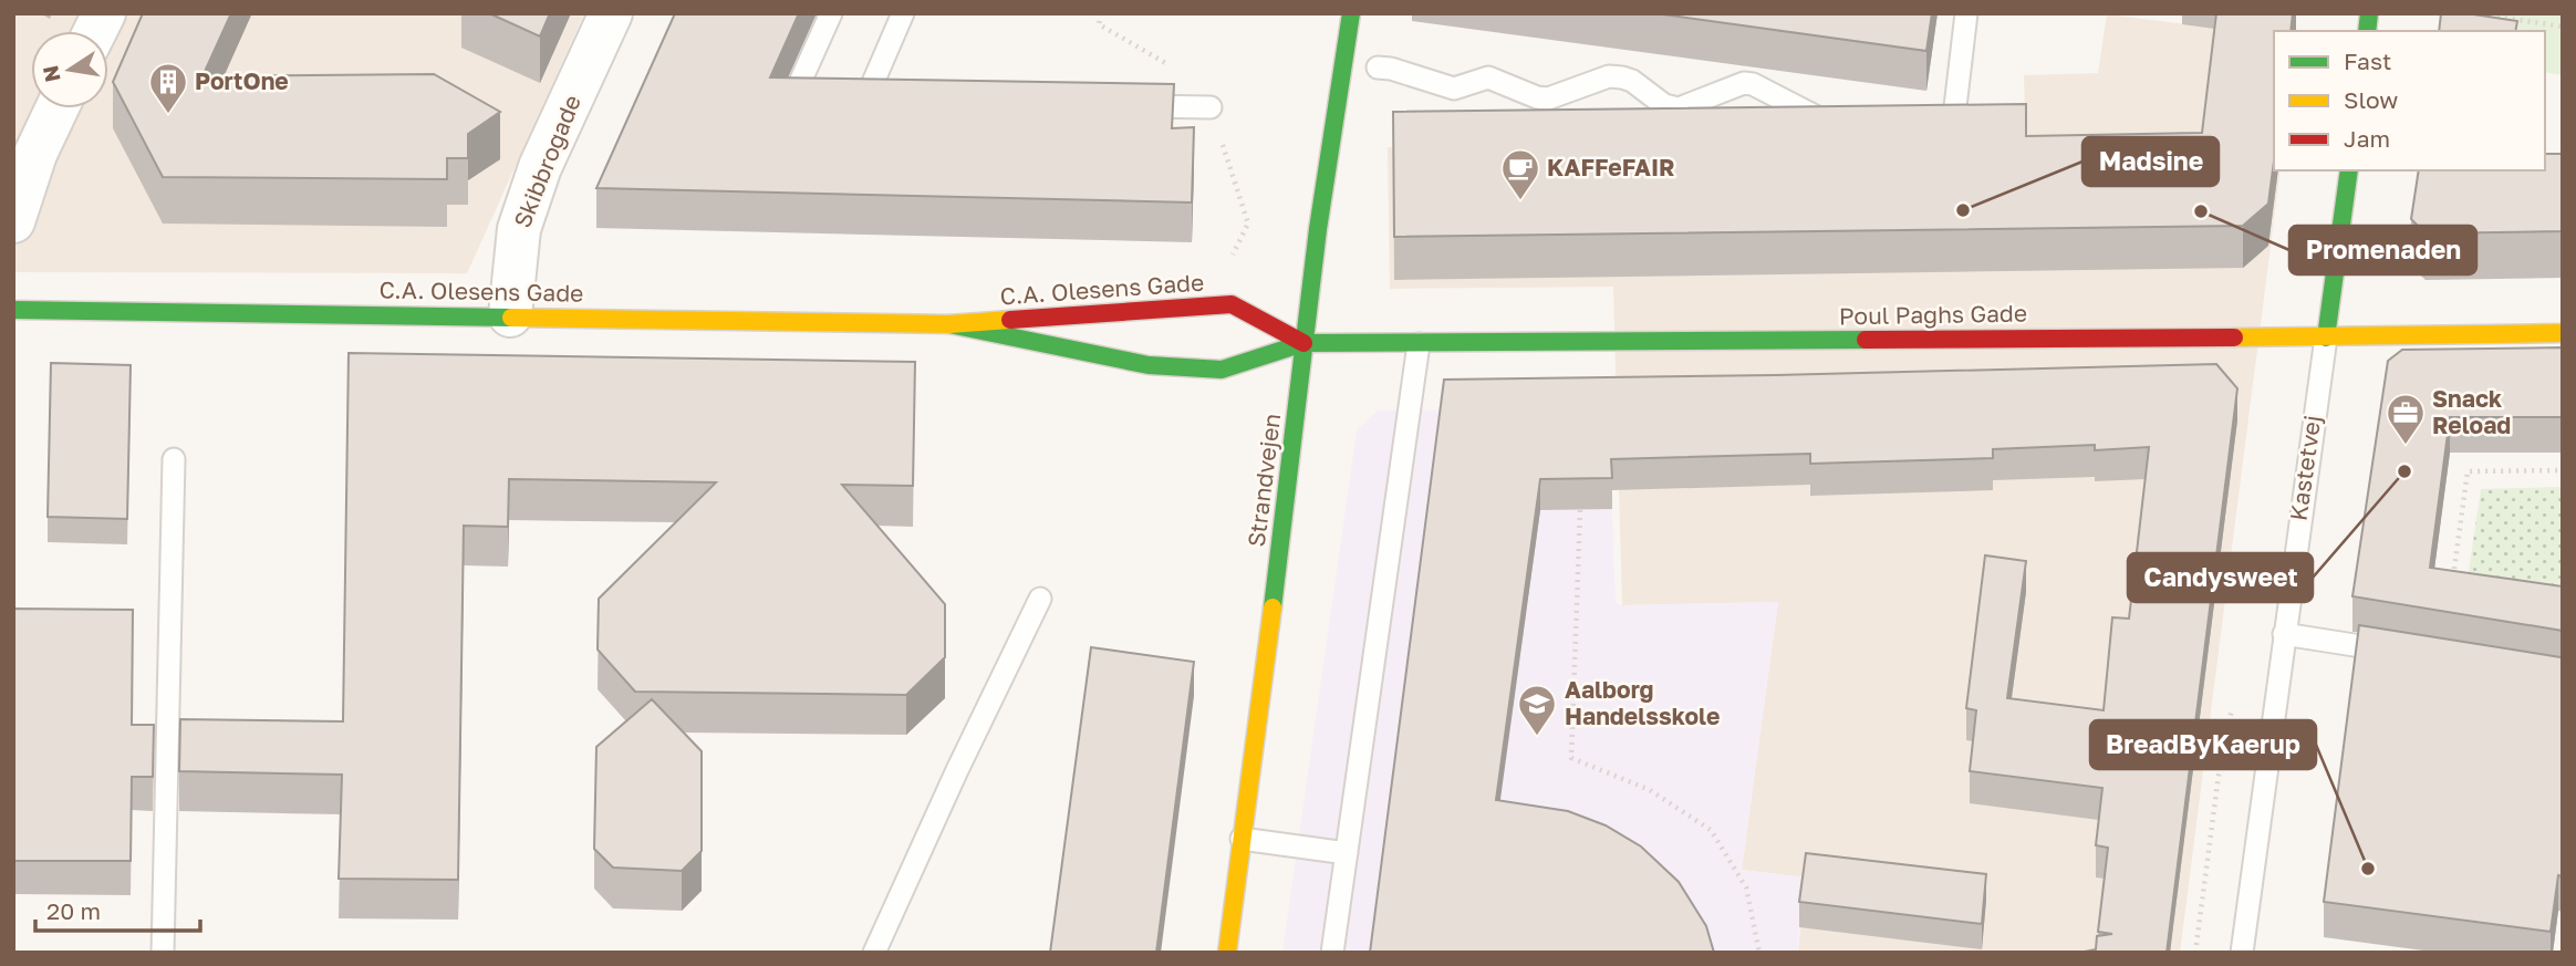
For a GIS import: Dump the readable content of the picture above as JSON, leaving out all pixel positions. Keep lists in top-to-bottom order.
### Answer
{
  "streets": {
    "street": [
      "Skibbrogade",
      "C.A. Olesens Gade",
      "Poul Paghs Gade",
      "Kastetvej",
      "Strandvejen"
    ]
  },
  "crossings": [
    ["Skibbrogade", "C.A. Olesens Gade"],
    ["C.A. Olesens Gade", "Poul Paghs Gade"],
    ["C.A. Olesens Gade", "Strandvejen"],
    ["Poul Paghs Gade", "Kastetvej"],
    ["Poul Paghs Gade", "Strandvejen"]
  ],
  "places": {
    "building": ["PortOne"],
    "cafe": ["KAFFeFAIR"],
    "other": [
      "Madsine",
      "Promenaden",
      "Candysweet",
      "BreadByKaerup"
    ],
    "office": ["Snack Reload"],
    "school or university": ["Aalborg Handelsskole"]
  },
  "legend": ["Fast", "Slow", "Jam"],
  "scale_bar": "20 m",
  "north": "left"
}
